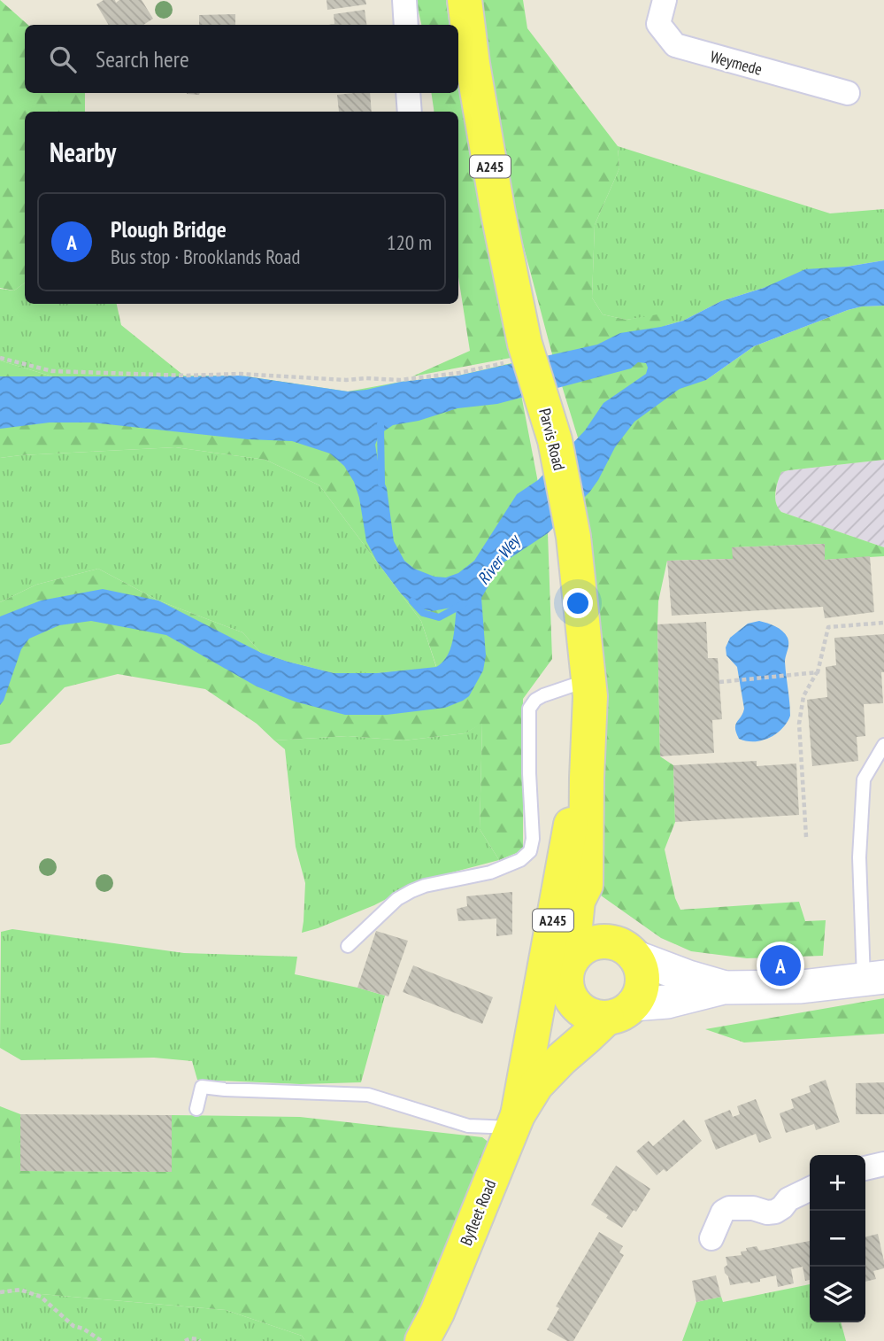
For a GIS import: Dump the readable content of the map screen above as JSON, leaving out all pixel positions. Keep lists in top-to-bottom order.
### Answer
{
  "streets": {
    "main road": ["A245", "Parvis Road", "Byfleet Road"],
    "street": ["Weymede"]
  },
  "crossings": [
    ["A245", "Parvis Road"],
    ["A245", "Byfleet Road"],
    ["Parvis Road", "Byfleet Road"]
  ],
  "water": ["River Wey"],
  "page": {
    "search": "Search here",
    "heading": "Nearby",
    "list": [
      {
        "mark": "A",
        "name": "Plough Bridge",
        "note": "Bus stop · Brooklands Road",
        "value": "120 m"
      }
    ],
    "pins": "A",
    "map_buttons": ["+", "−"]
  }
}
